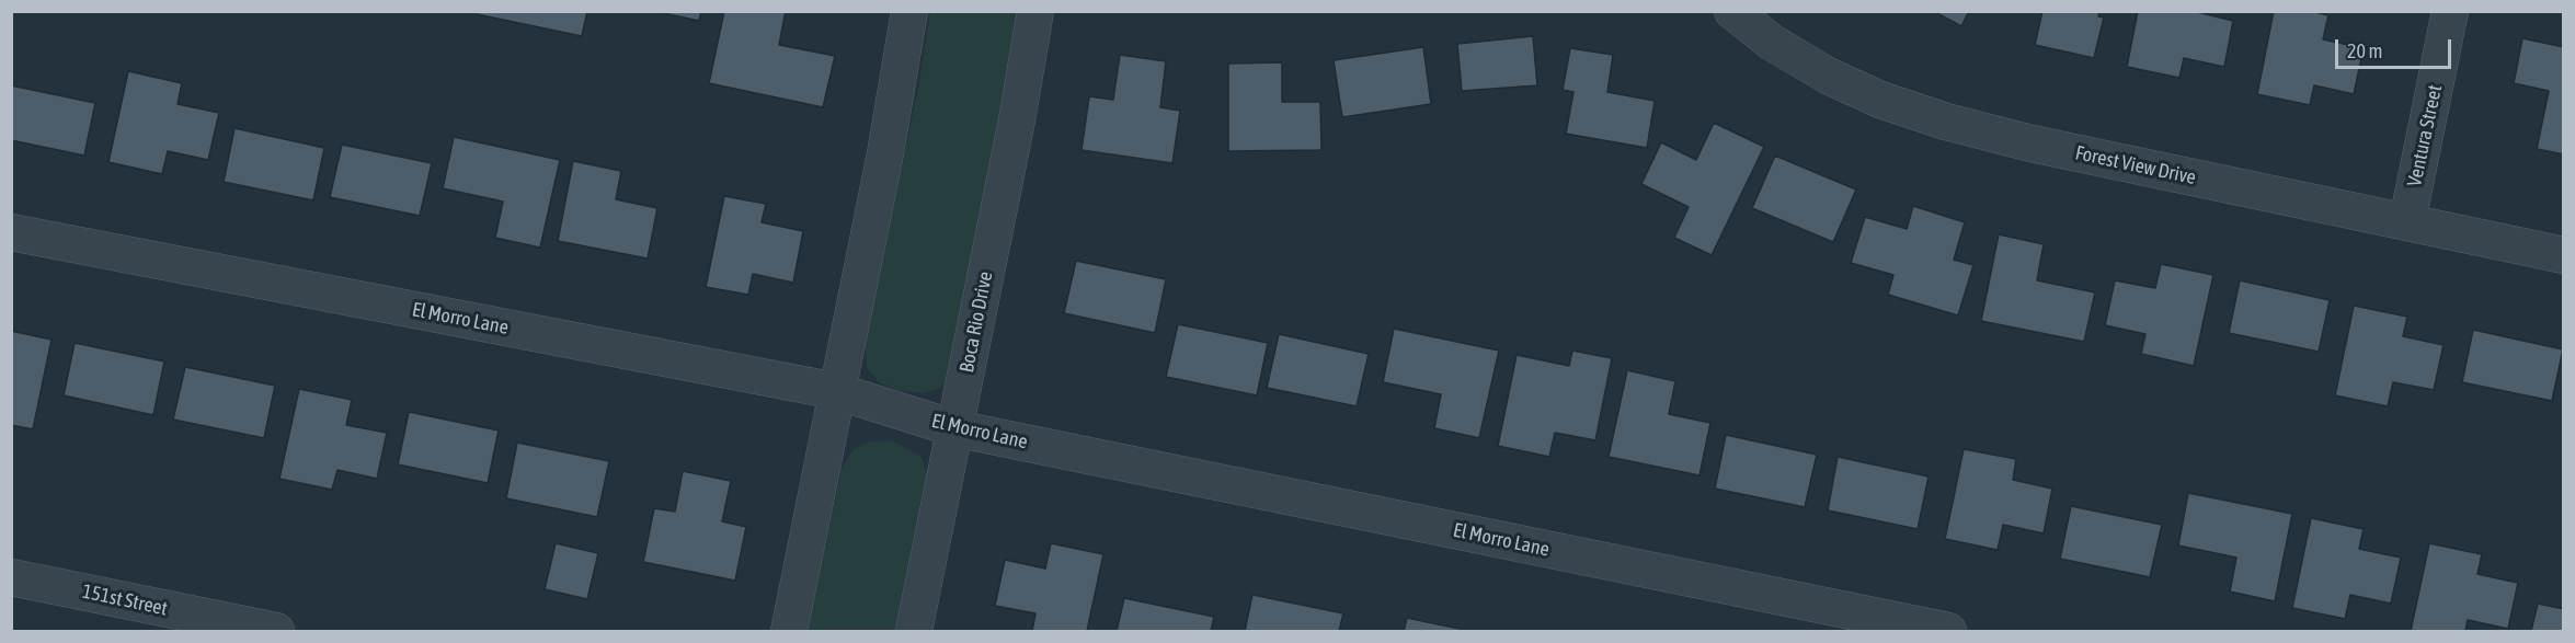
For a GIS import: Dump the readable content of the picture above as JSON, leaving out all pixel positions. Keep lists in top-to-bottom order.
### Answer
{
  "streets": {
    "street": [
      "Ventura Street",
      "Forest View Drive",
      "El Morro Lane",
      "Boca Rio Drive",
      "151st Street"
    ]
  },
  "crossings": [
    ["Ventura Street", "Forest View Drive"],
    ["El Morro Lane", "Boca Rio Drive"]
  ],
  "scale_bar": "20 m"
}
